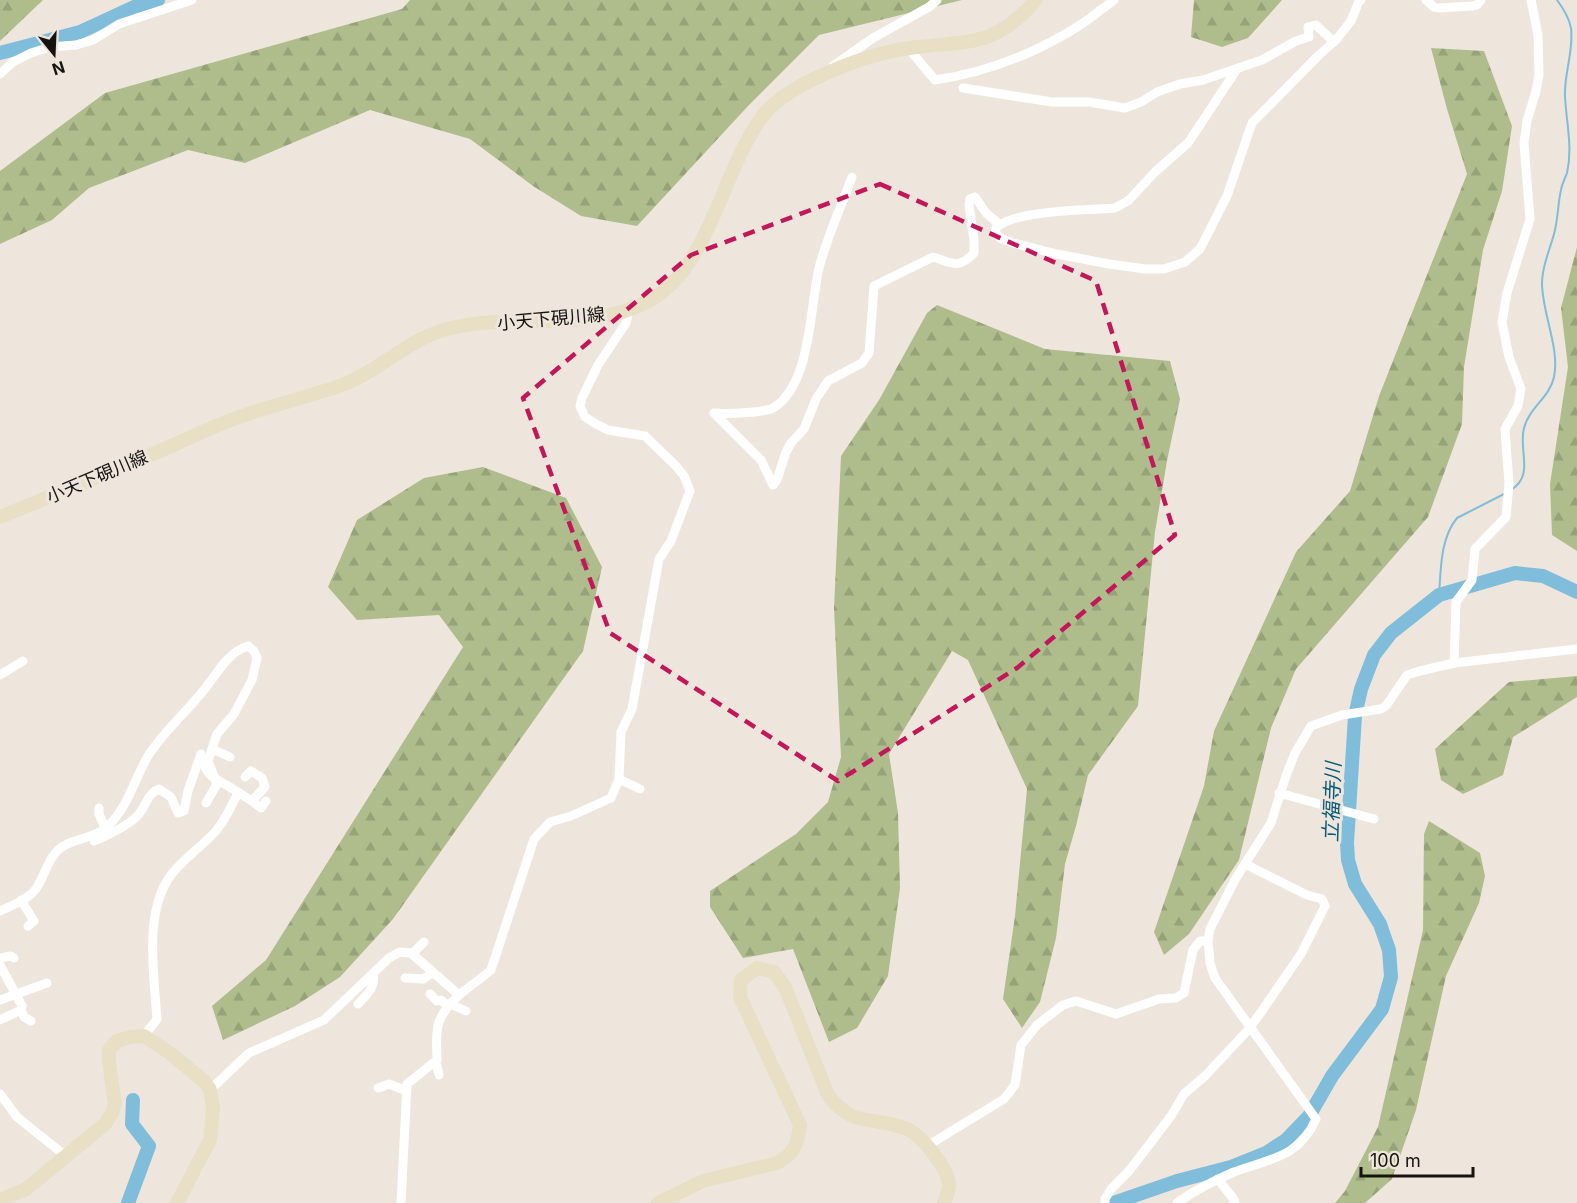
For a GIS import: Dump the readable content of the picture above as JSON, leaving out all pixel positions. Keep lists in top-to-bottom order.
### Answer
{
  "streets": {
    "main road": ["小天下硯川線"]
  },
  "water": ["立福寺川"],
  "scale_bar": "100 m",
  "north": "bottom"
}
